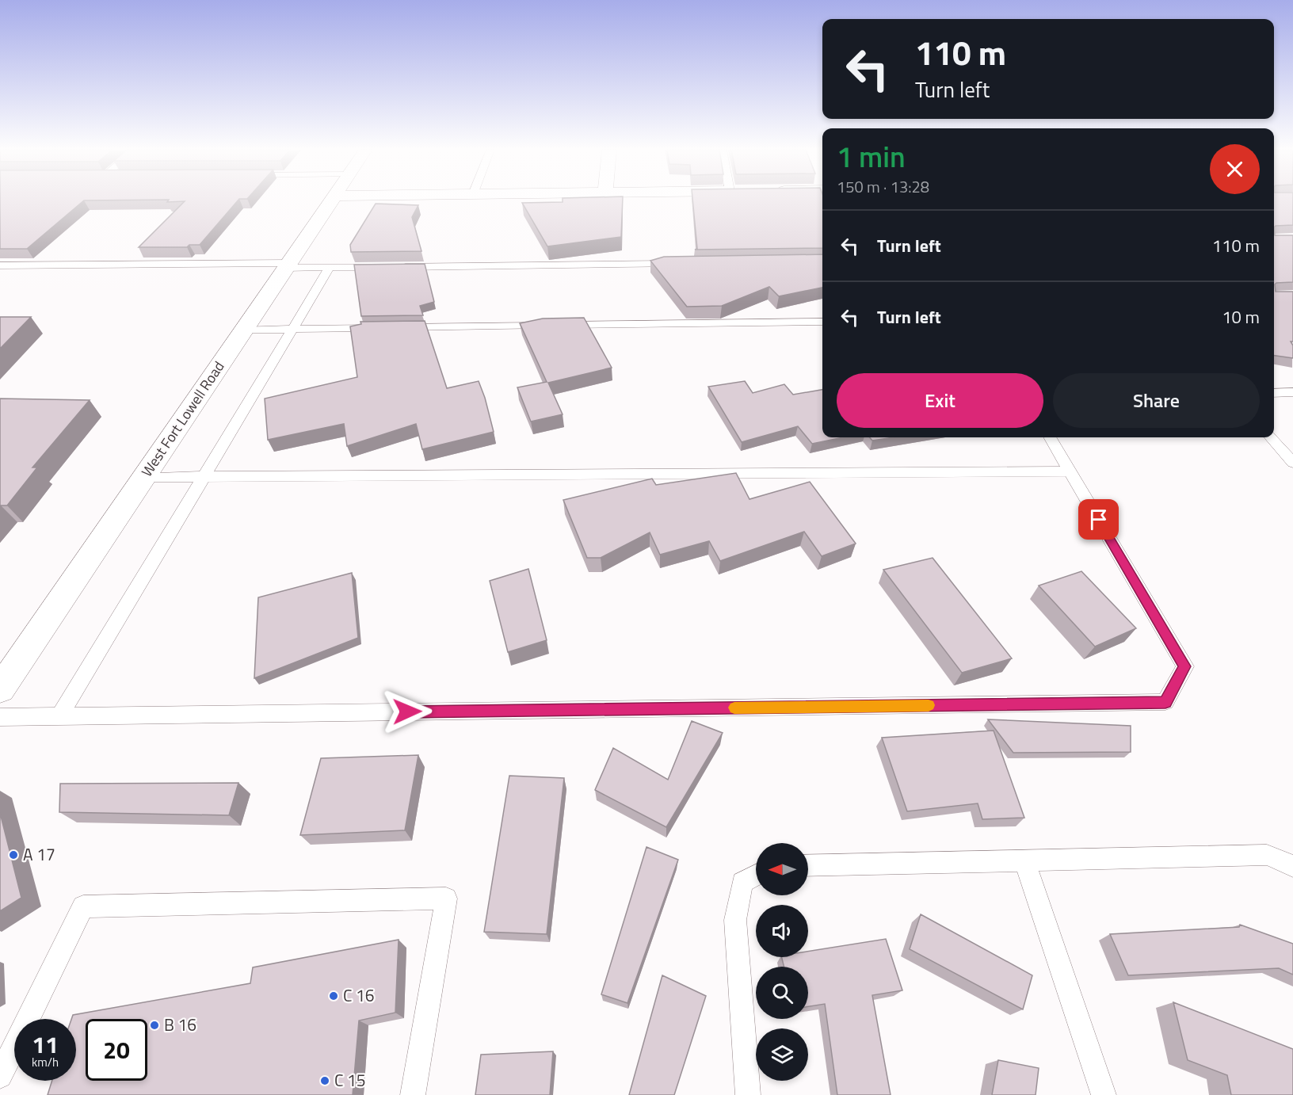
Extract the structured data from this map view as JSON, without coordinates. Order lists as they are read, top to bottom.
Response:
{
  "streets": {
    "street": ["West Fort Lowell Road"]
  },
  "places": [
    "A 17",
    "C 16",
    "B 16",
    "C 15"
  ],
  "north": "left",
  "page": {
    "turn": ["110 m", "Turn left"],
    "heading": ["1 min", "150 m · 13:28"],
    "list": [
      {
        "name": "Turn left",
        "value": "110 m"
      },
      {
        "name": "Turn left",
        "value": "10 m"
      }
    ],
    "buttons": ["Exit", "Share"],
    "speed": "11 km/h",
    "limit": "20"
  }
}
